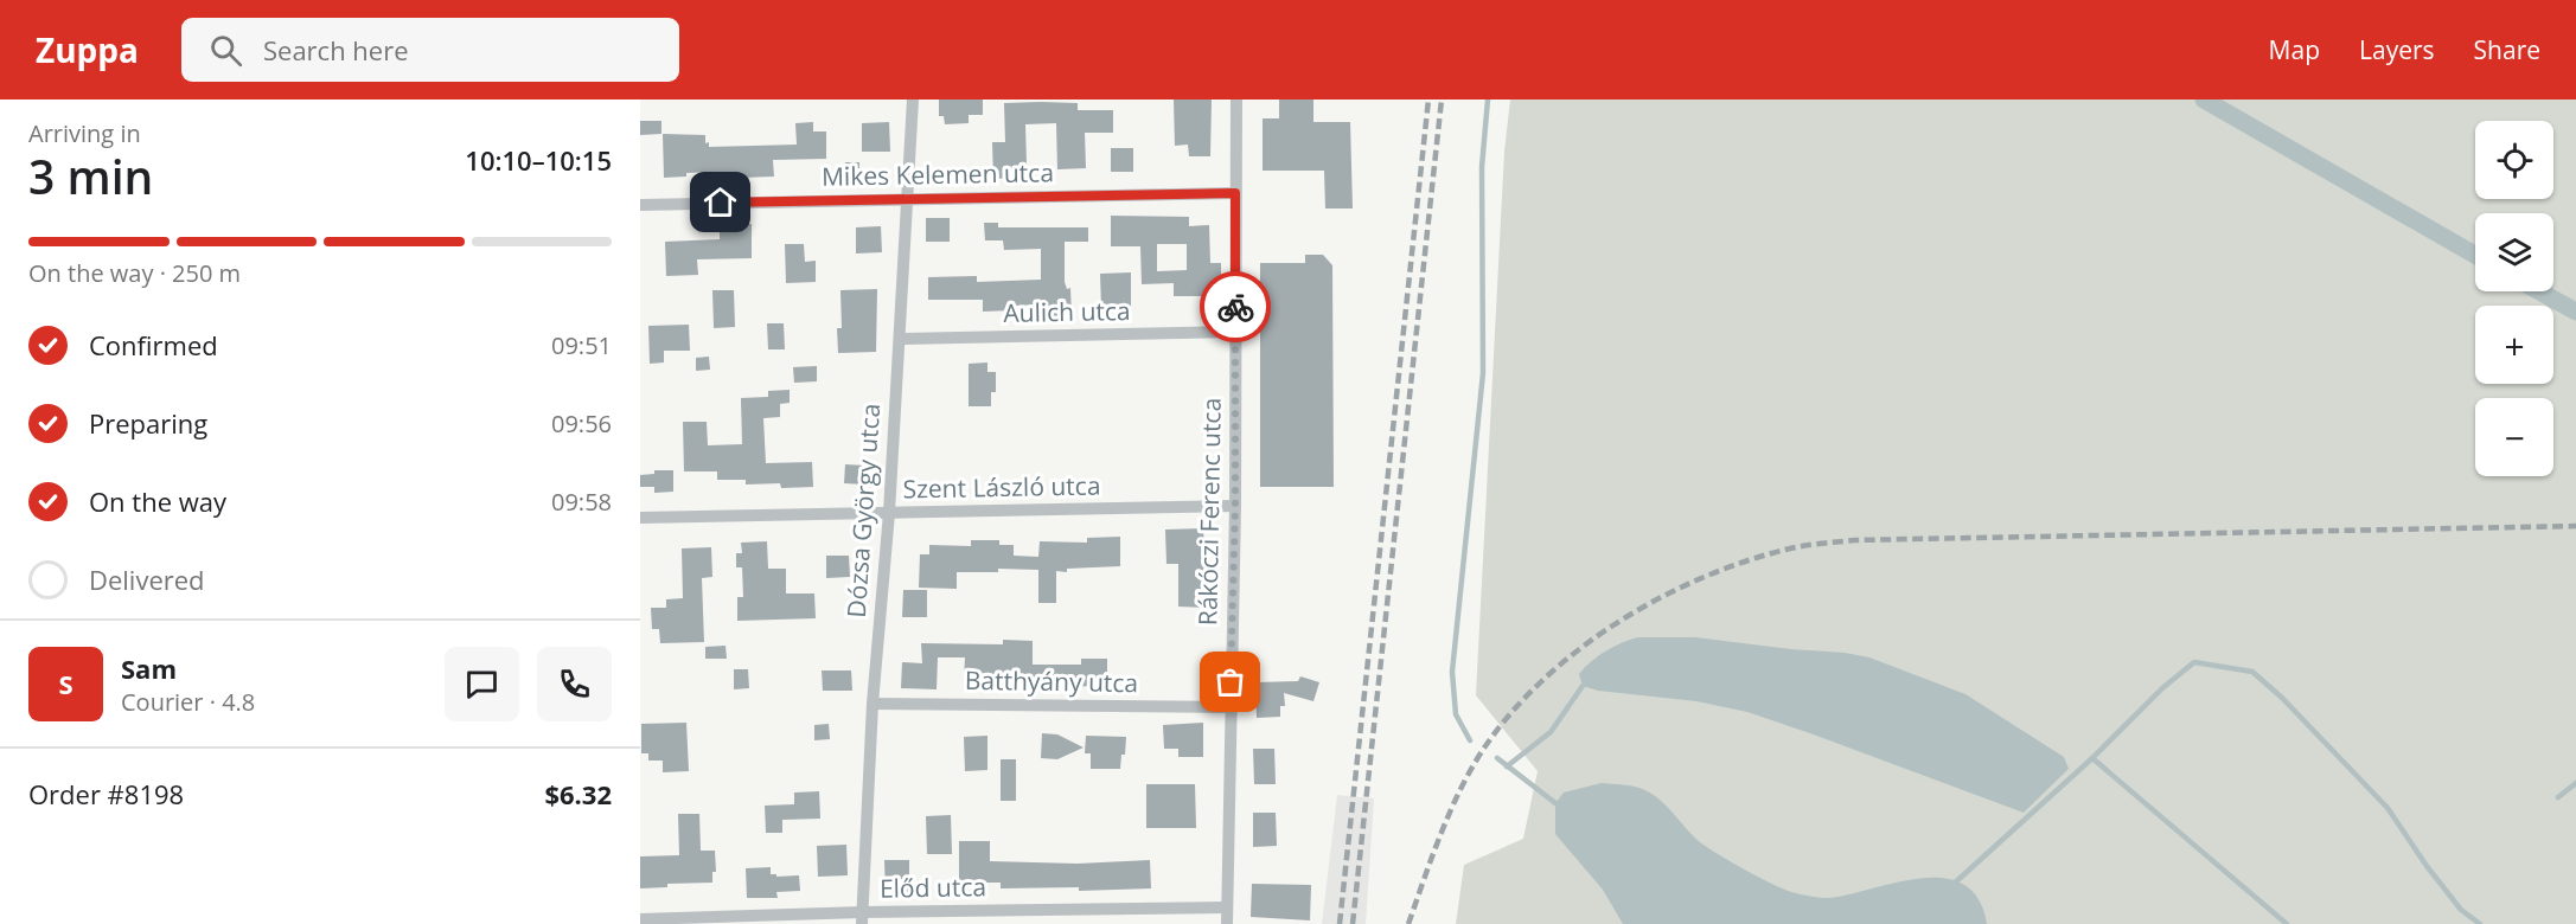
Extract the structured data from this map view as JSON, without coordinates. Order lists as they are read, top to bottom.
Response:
{
  "streets": {
    "street": [
      "Mikes Kelemen utca",
      "Aulich utca",
      "Szent László utca",
      "Dózsa György utca",
      "Rákóczi Ferenc utca",
      "Batthyány utca",
      "Előd utca"
    ]
  },
  "crossings": [
    ["Mikes Kelemen utca", "Dózsa György utca"],
    ["Mikes Kelemen utca", "Rákóczi Ferenc utca"],
    ["Aulich utca", "Dózsa György utca"],
    ["Aulich utca", "Rákóczi Ferenc utca"],
    ["Szent László utca", "Dózsa György utca"],
    ["Szent László utca", "Rákóczi Ferenc utca"],
    ["Dózsa György utca", "Batthyány utca"],
    ["Dózsa György utca", "Előd utca"],
    ["Rákóczi Ferenc utca", "Batthyány utca"],
    ["Rákóczi Ferenc utca", "Előd utca"]
  ],
  "page": {
    "header": "Zuppa",
    "search": "Search here",
    "nav": ["Map", "Layers", "Share"],
    "heading": ["3 min", "Arriving in", "10:10–10:15"],
    "panel": [
      "Sam",
      "Courier · 4.8",
      "Order #8198",
      "$6.32"
    ],
    "map_buttons": ["+", "−"],
    "bar": "On the way · 250 m",
    "list": [
      ["Confirmed", "09:51"],
      ["Preparing", "09:56"],
      ["On the way", "09:58"],
      "Delivered"
    ],
    "round": "S"
  }
}
